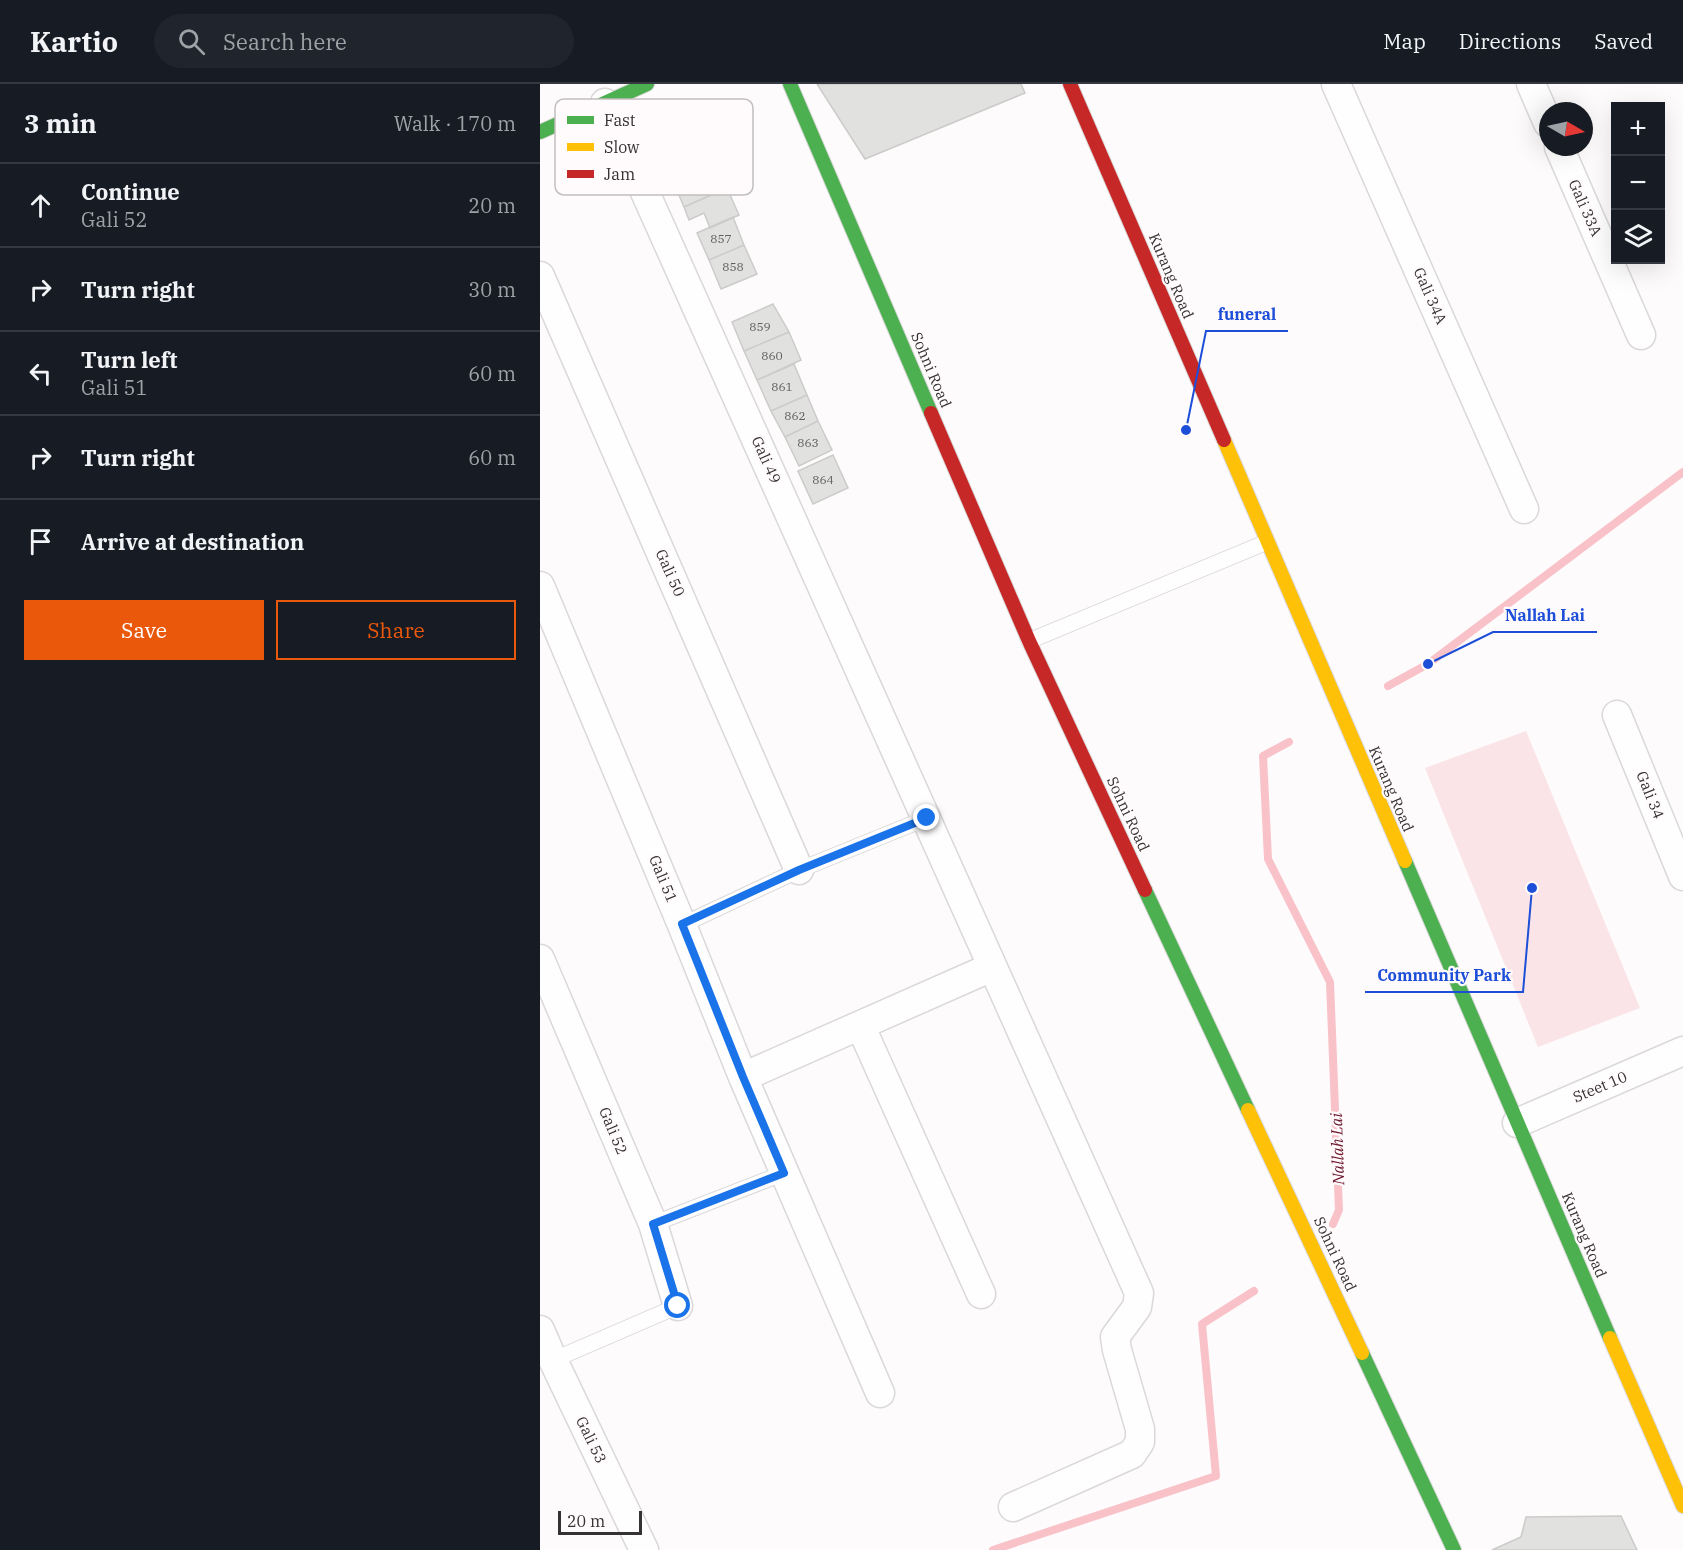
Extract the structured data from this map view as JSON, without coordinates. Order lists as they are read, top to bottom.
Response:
{
  "streets": {
    "street": [
      "Gali 33A",
      "Kurang Road",
      "Gali 34A",
      "Sohni Road",
      "Gali 49",
      "Gali 50",
      "Gali 34",
      "Gali 51",
      "Steet 10",
      "Gali 52",
      "Gali 53"
    ]
  },
  "crossings": [
    ["Kurang Road", "Steet 10"]
  ],
  "water": ["Nallah Lai"],
  "places": ["funeral", "Nallah Lai", "Community Park"],
  "house_numbers": [
    "857",
    "858",
    "859",
    "860",
    "861",
    "862",
    "863",
    "864"
  ],
  "legend": ["Fast", "Slow", "Jam"],
  "scale_bar": "20 m",
  "north": "right",
  "page": {
    "header": "Kartio",
    "search": "Search here",
    "nav": ["Map", "Directions", "Saved"],
    "heading": ["3 min", "Walk · 170 m"],
    "map_buttons": ["+", "−"],
    "list": [
      ["Continue", "Gali 52", "20 m"],
      ["Turn right", "30 m"],
      ["Turn left", "Gali 51", "60 m"],
      ["Turn right", "60 m"],
      "Arrive at destination"
    ],
    "buttons": ["Save", "Share"],
    "scale": "20 m"
  }
}
